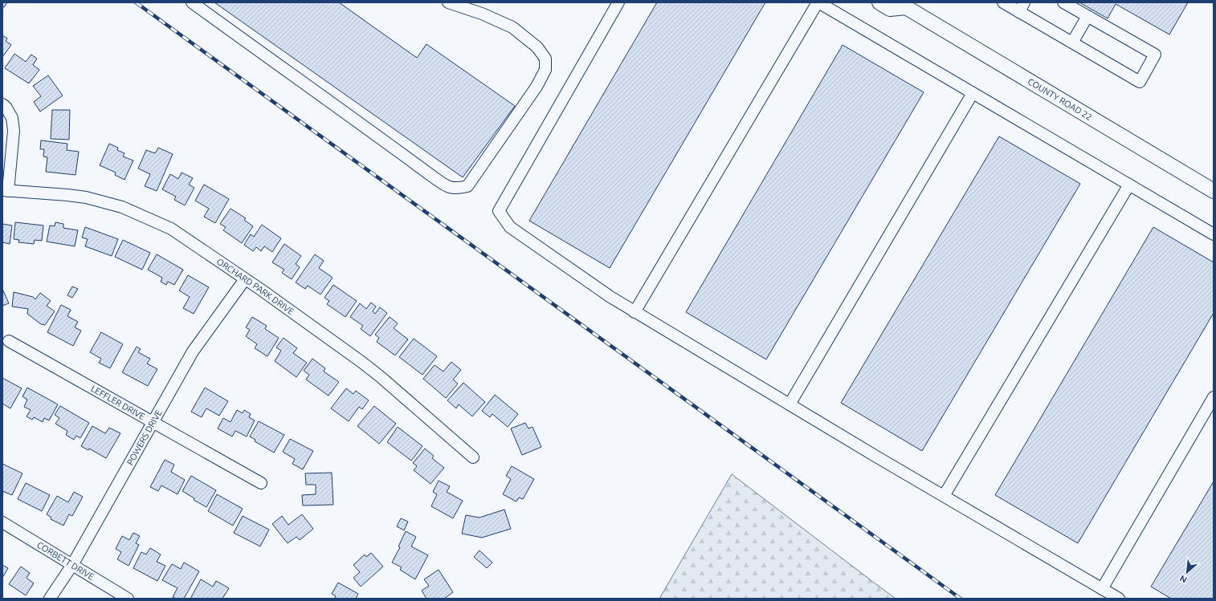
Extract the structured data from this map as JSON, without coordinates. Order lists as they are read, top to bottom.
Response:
{
  "streets": {
    "main road": ["COUNTY ROAD 22"],
    "street": [
      "ORCHARD PARK DRIVE",
      "LEFFLER DRIVE",
      "POWERS DRIVE",
      "CORBETT DRIVE"
    ]
  },
  "crossings": [
    ["ORCHARD PARK DRIVE", "POWERS DRIVE"],
    ["LEFFLER DRIVE", "POWERS DRIVE"],
    ["POWERS DRIVE", "CORBETT DRIVE"]
  ],
  "north": "bottom left"
}
